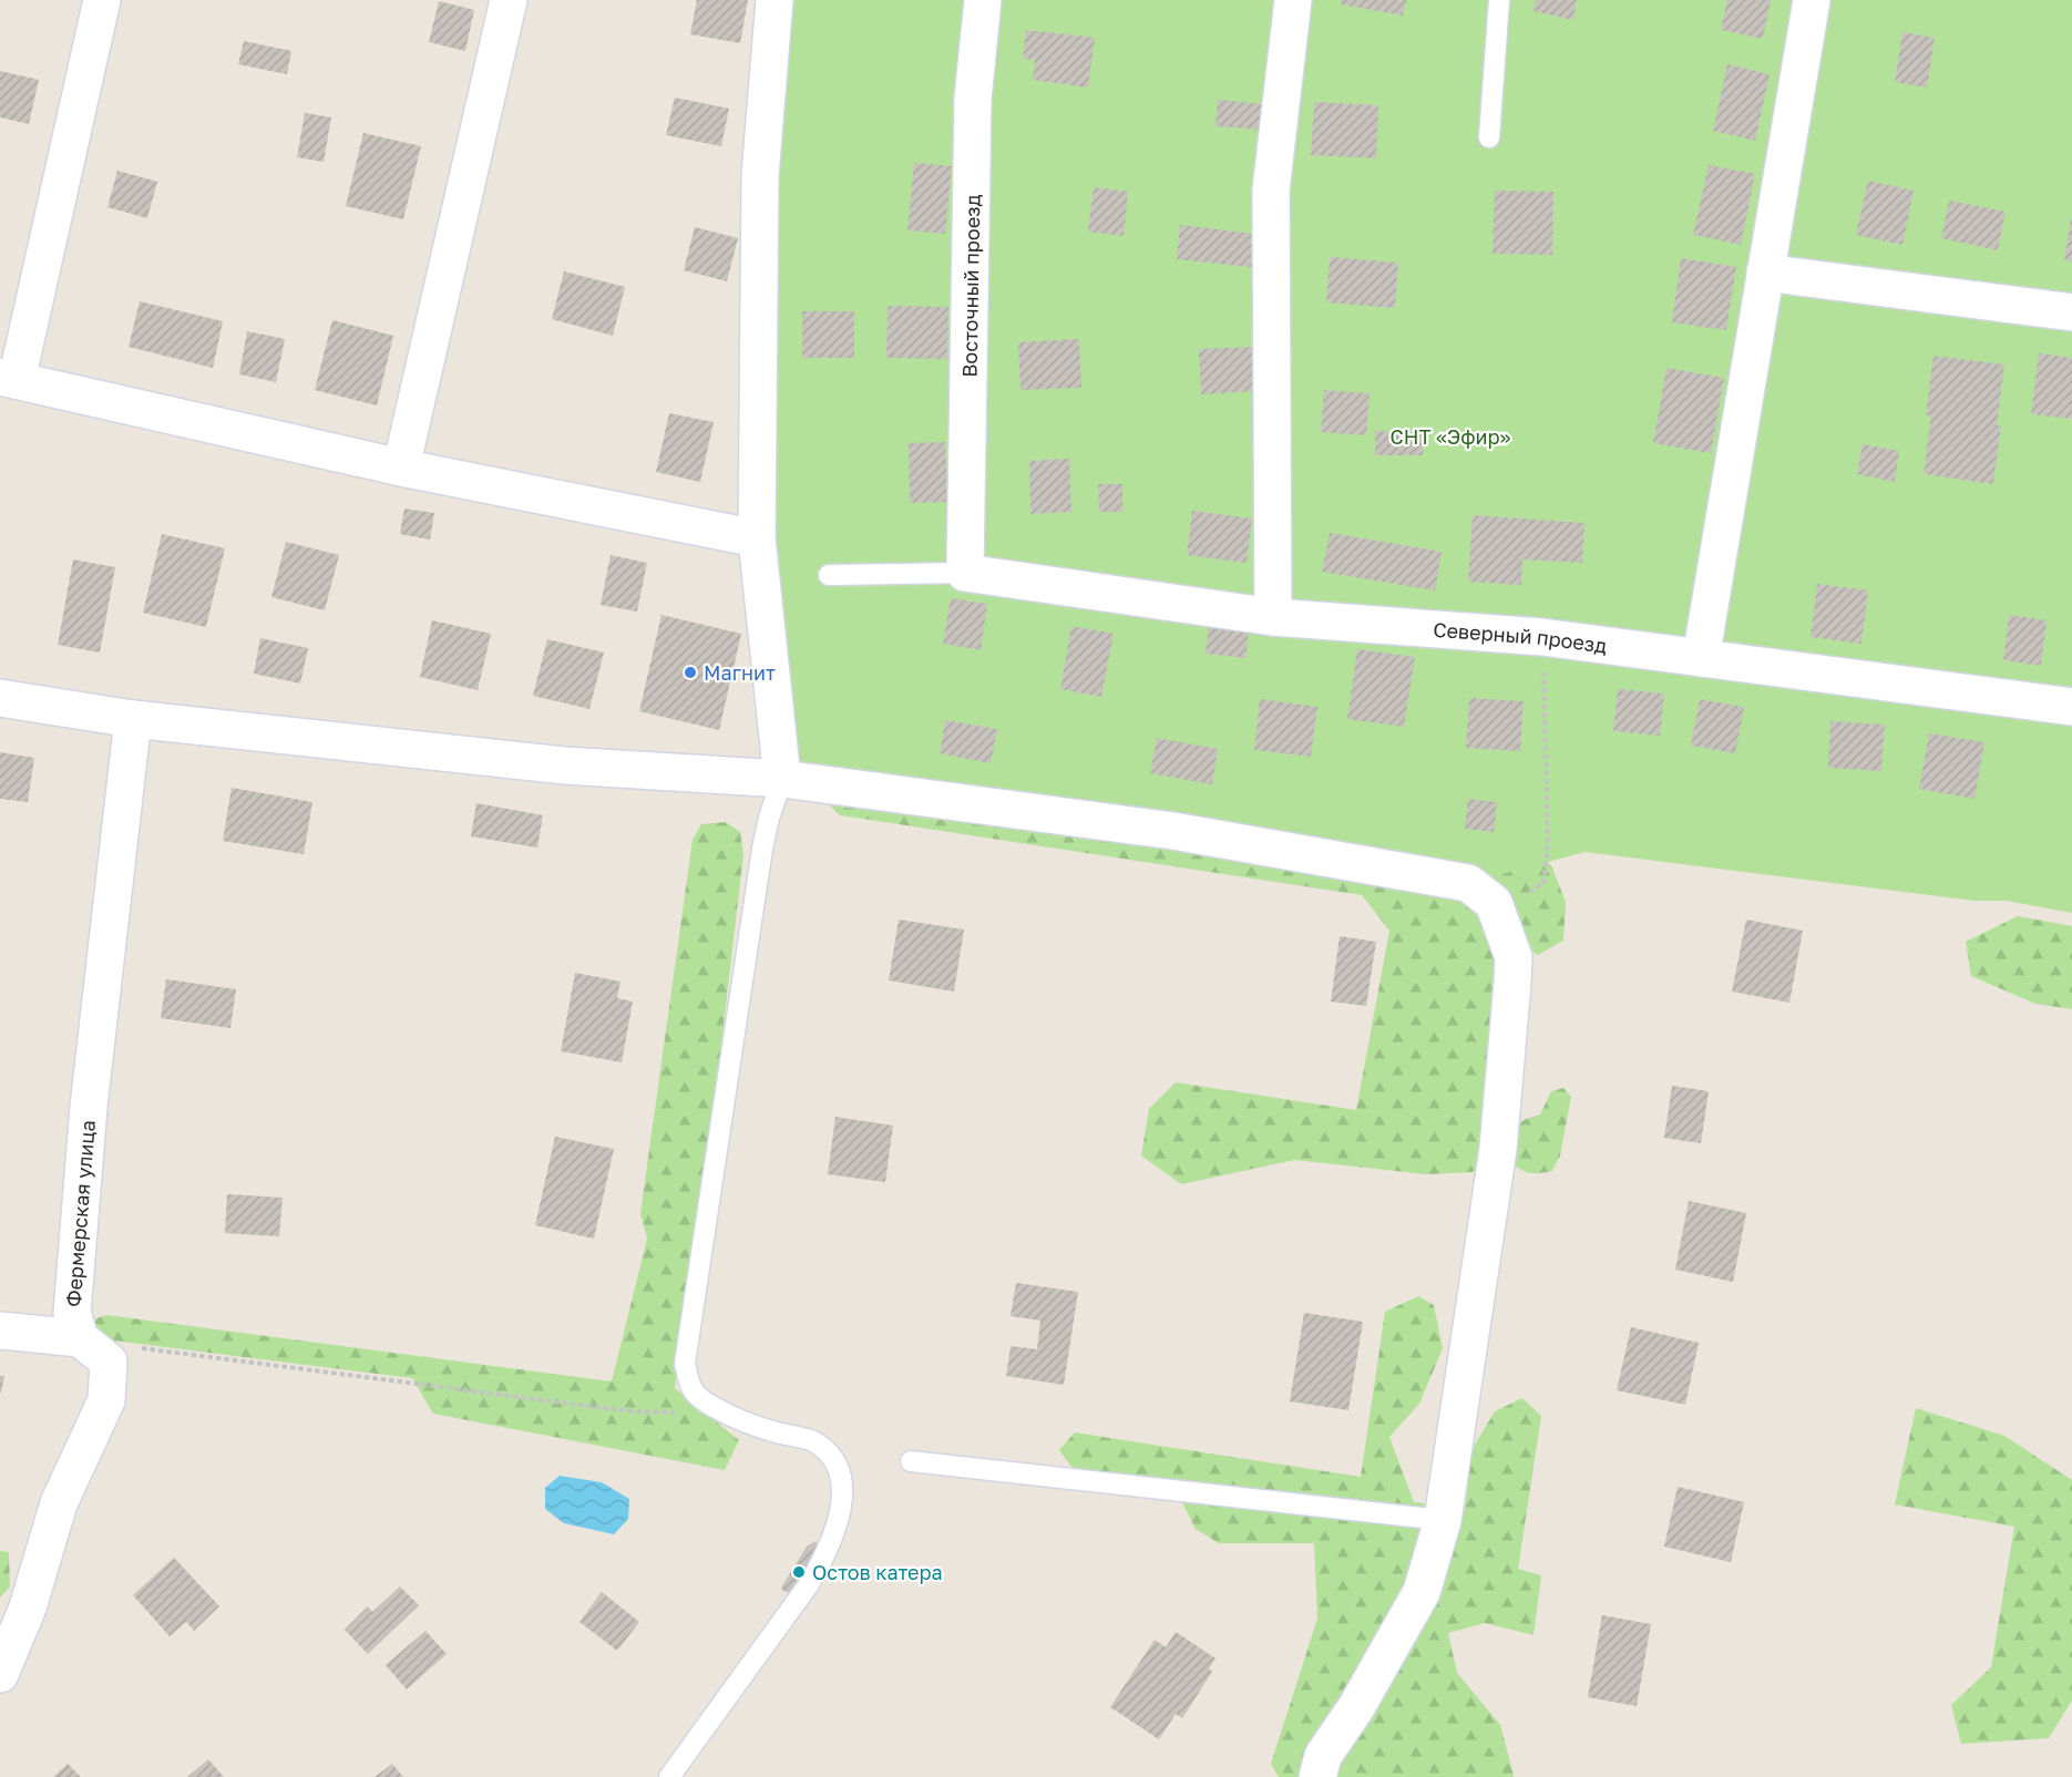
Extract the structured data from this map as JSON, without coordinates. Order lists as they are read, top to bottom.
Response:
{
  "streets": {
    "street": ["Восточный проезд", "Северный проезд", "Фермерская улица"]
  },
  "crossings": [
    ["Восточный проезд", "Северный проезд"]
  ],
  "parks": ["СНТ «Эфир»"],
  "places": ["Магнит", "Остов катера"]
}
